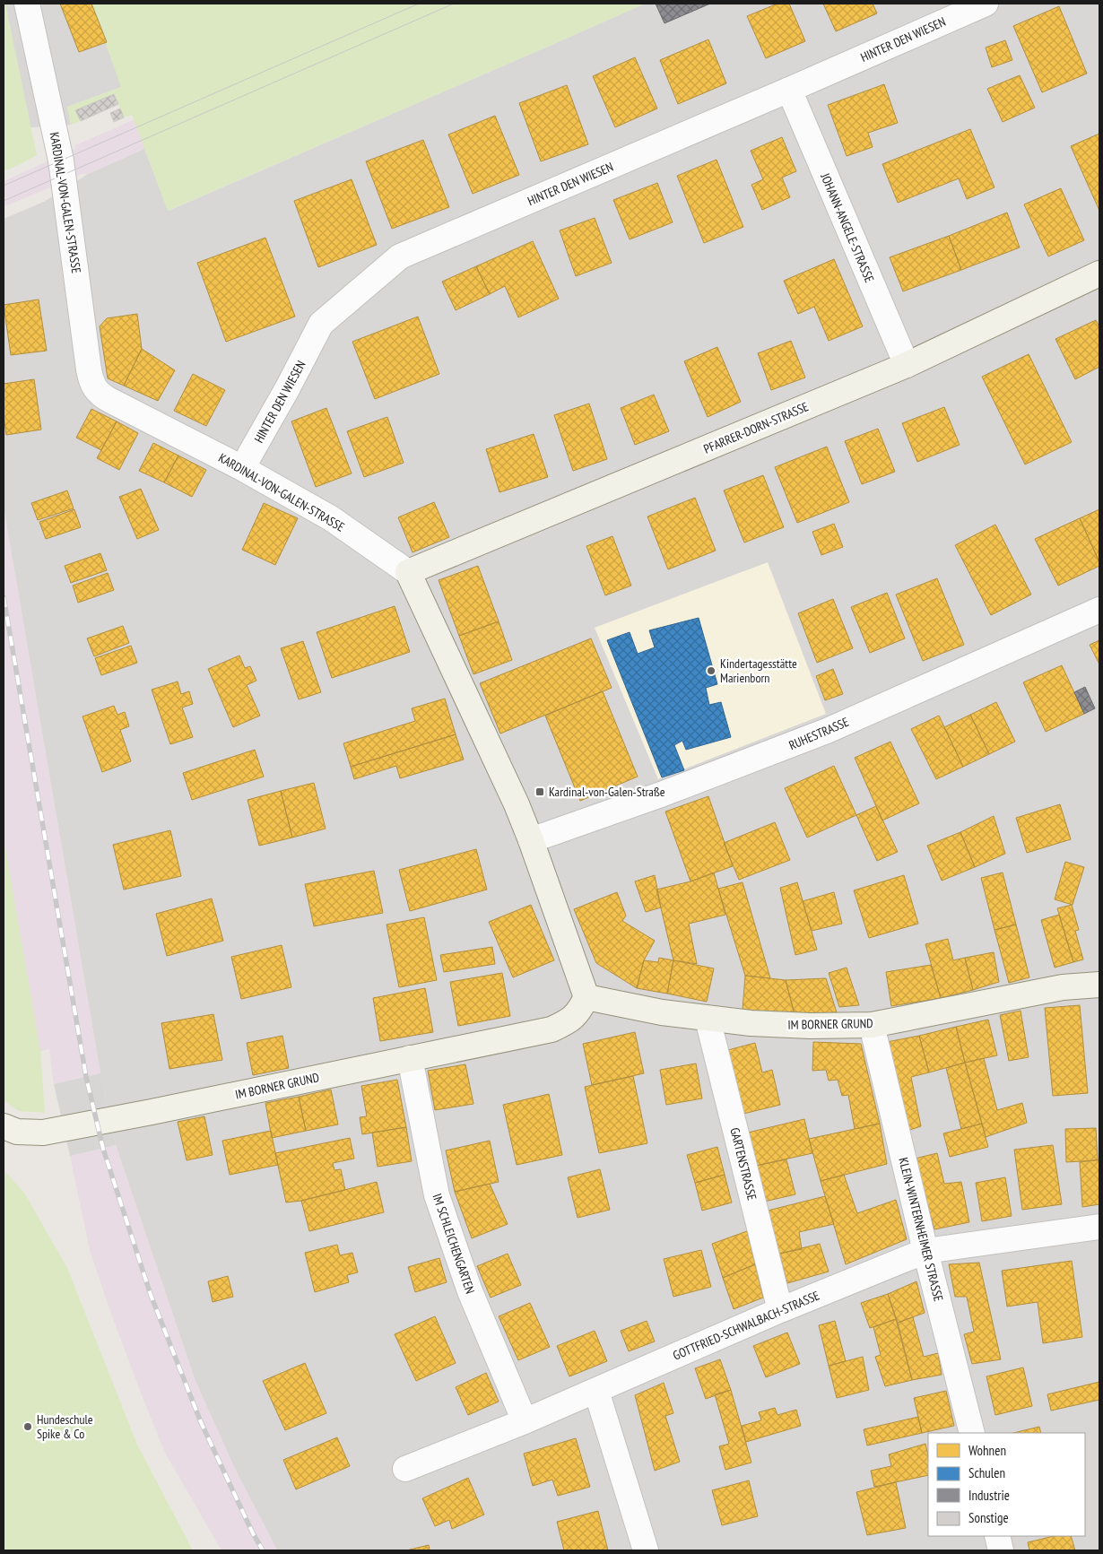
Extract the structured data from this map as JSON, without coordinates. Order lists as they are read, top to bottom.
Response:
{
  "streets": {
    "street": [
      "HINTER DEN WIESEN",
      "KARDINAL-VON-GALEN-STRASSE",
      "JOHANN-ANGELE-STRASSE",
      "PFARRER-DORN-STRASSE",
      "RUHESTRASSE",
      "IM BORNER GRUND",
      "GARTENSTRASSE",
      "KLEIN-WINTERNHEIMER STRASSE",
      "IM SCHLEICHENGARTEN",
      "GOTTFRIED-SCHWALBACH-STRASSE"
    ]
  },
  "crossings": [
    ["HINTER DEN WIESEN", "KARDINAL-VON-GALEN-STRASSE"],
    ["HINTER DEN WIESEN", "JOHANN-ANGELE-STRASSE"],
    ["KARDINAL-VON-GALEN-STRASSE", "PFARRER-DORN-STRASSE"],
    ["KARDINAL-VON-GALEN-STRASSE", "RUHESTRASSE"],
    ["KARDINAL-VON-GALEN-STRASSE", "IM BORNER GRUND"],
    ["JOHANN-ANGELE-STRASSE", "PFARRER-DORN-STRASSE"],
    ["IM BORNER GRUND", "GARTENSTRASSE"],
    ["IM BORNER GRUND", "KLEIN-WINTERNHEIMER STRASSE"],
    ["IM BORNER GRUND", "IM SCHLEICHENGARTEN"],
    ["GARTENSTRASSE", "GOTTFRIED-SCHWALBACH-STRASSE"],
    ["KLEIN-WINTERNHEIMER STRASSE", "GOTTFRIED-SCHWALBACH-STRASSE"],
    ["IM SCHLEICHENGARTEN", "GOTTFRIED-SCHWALBACH-STRASSE"]
  ],
  "places": {
    "other": ["Kindertagesstätte Marienborn", "Hundeschule Spike & Co"],
    "transit": ["Kardinal-von-Galen-Straße"]
  },
  "legend": [
    "Wohnen",
    "Schulen",
    "Industrie",
    "Sonstige"
  ]
}
